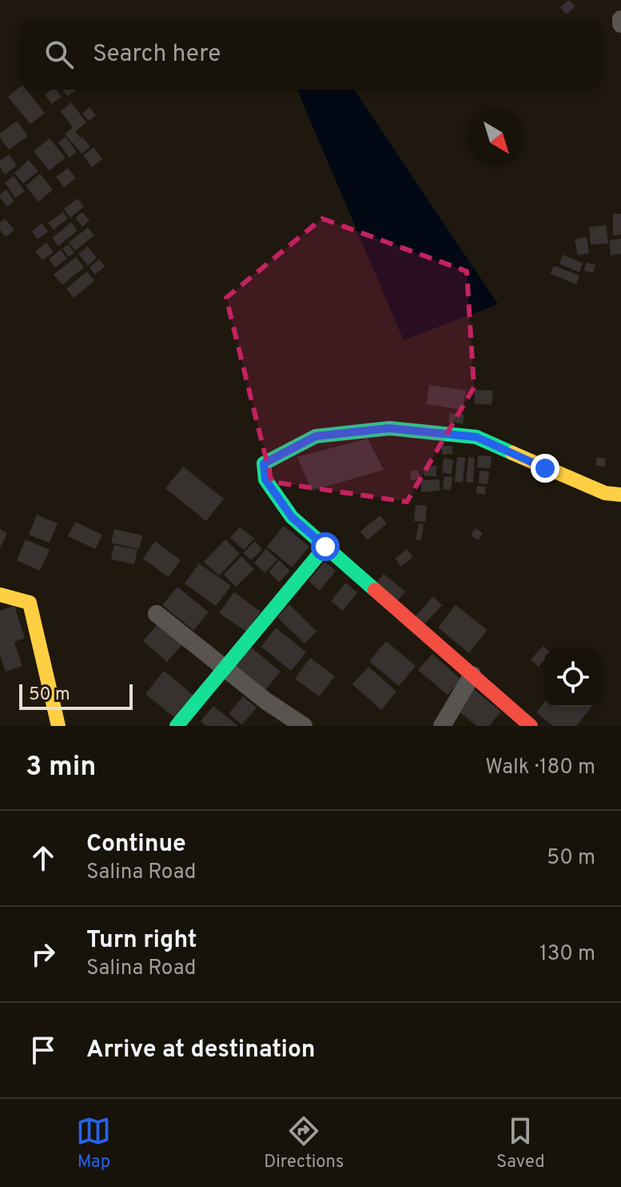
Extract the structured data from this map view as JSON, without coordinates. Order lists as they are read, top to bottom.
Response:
{
  "scale_bar": "50 m",
  "north": "bottom right",
  "page": {
    "search": "Search here",
    "scale": "50 m",
    "heading": ["3 min", "Walk · 180 m"],
    "list": [
      ["Continue", "Salina Road", "50 m"],
      ["Turn right", "Salina Road", "130 m"],
      "Arrive at destination"
    ],
    "nav": ["Map", "Directions", "Saved"]
  }
}
